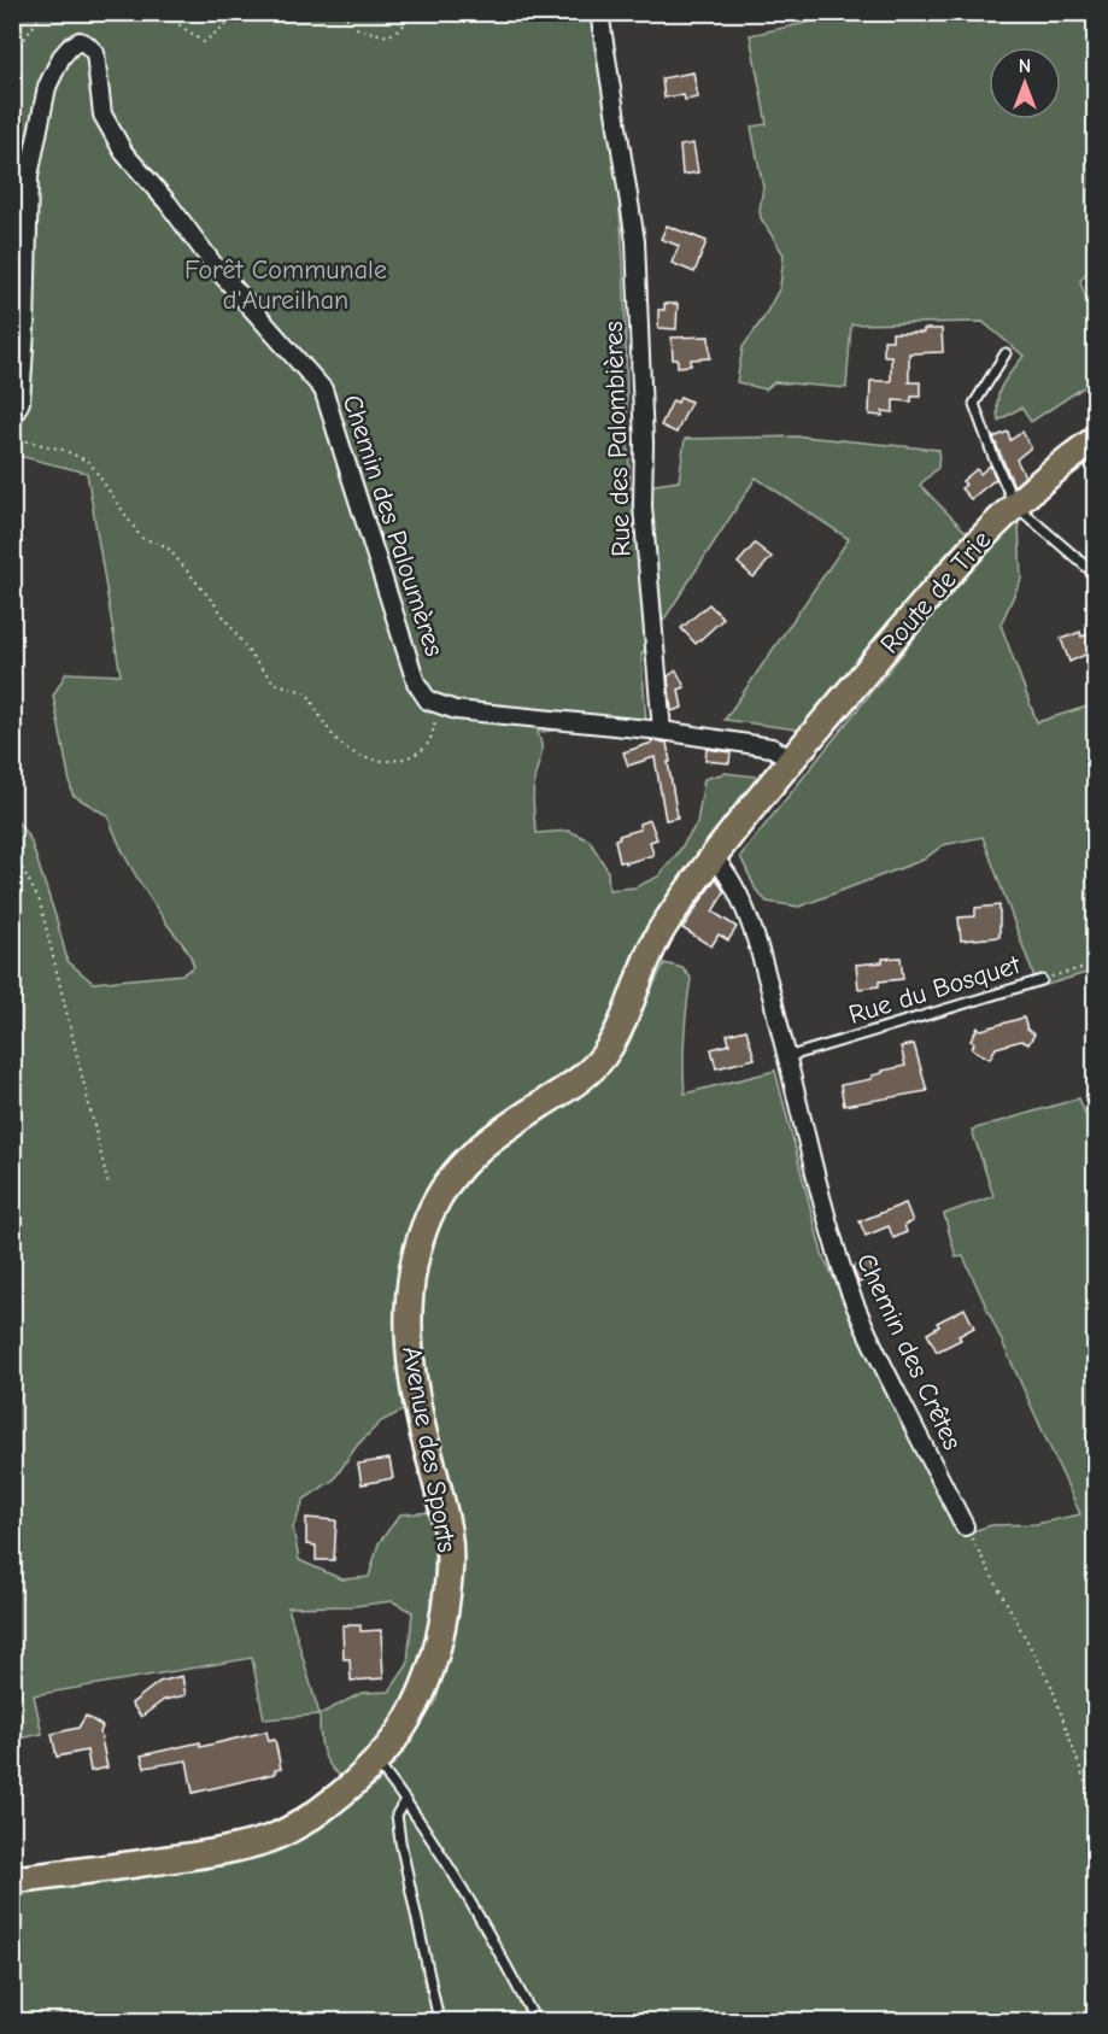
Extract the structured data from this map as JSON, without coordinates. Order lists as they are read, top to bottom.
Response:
{
  "streets": {
    "main road": ["Route de Trie", "Avenue des Sports"],
    "street": ["Rue des Palombières", "Chemin des Paloumères", "Chemin des Crêtes"],
    "lane": ["Rue du Bosquet"]
  },
  "crossings": [
    ["Route de Trie", "Chemin des Crêtes"],
    ["Route de Trie", "Avenue des Sports"],
    ["Rue du Bosquet", "Chemin des Crêtes"],
    ["Chemin des Crêtes", "Avenue des Sports"]
  ],
  "parks": ["Forêt Communale d'Aureilhan"],
  "north": "top"
}
